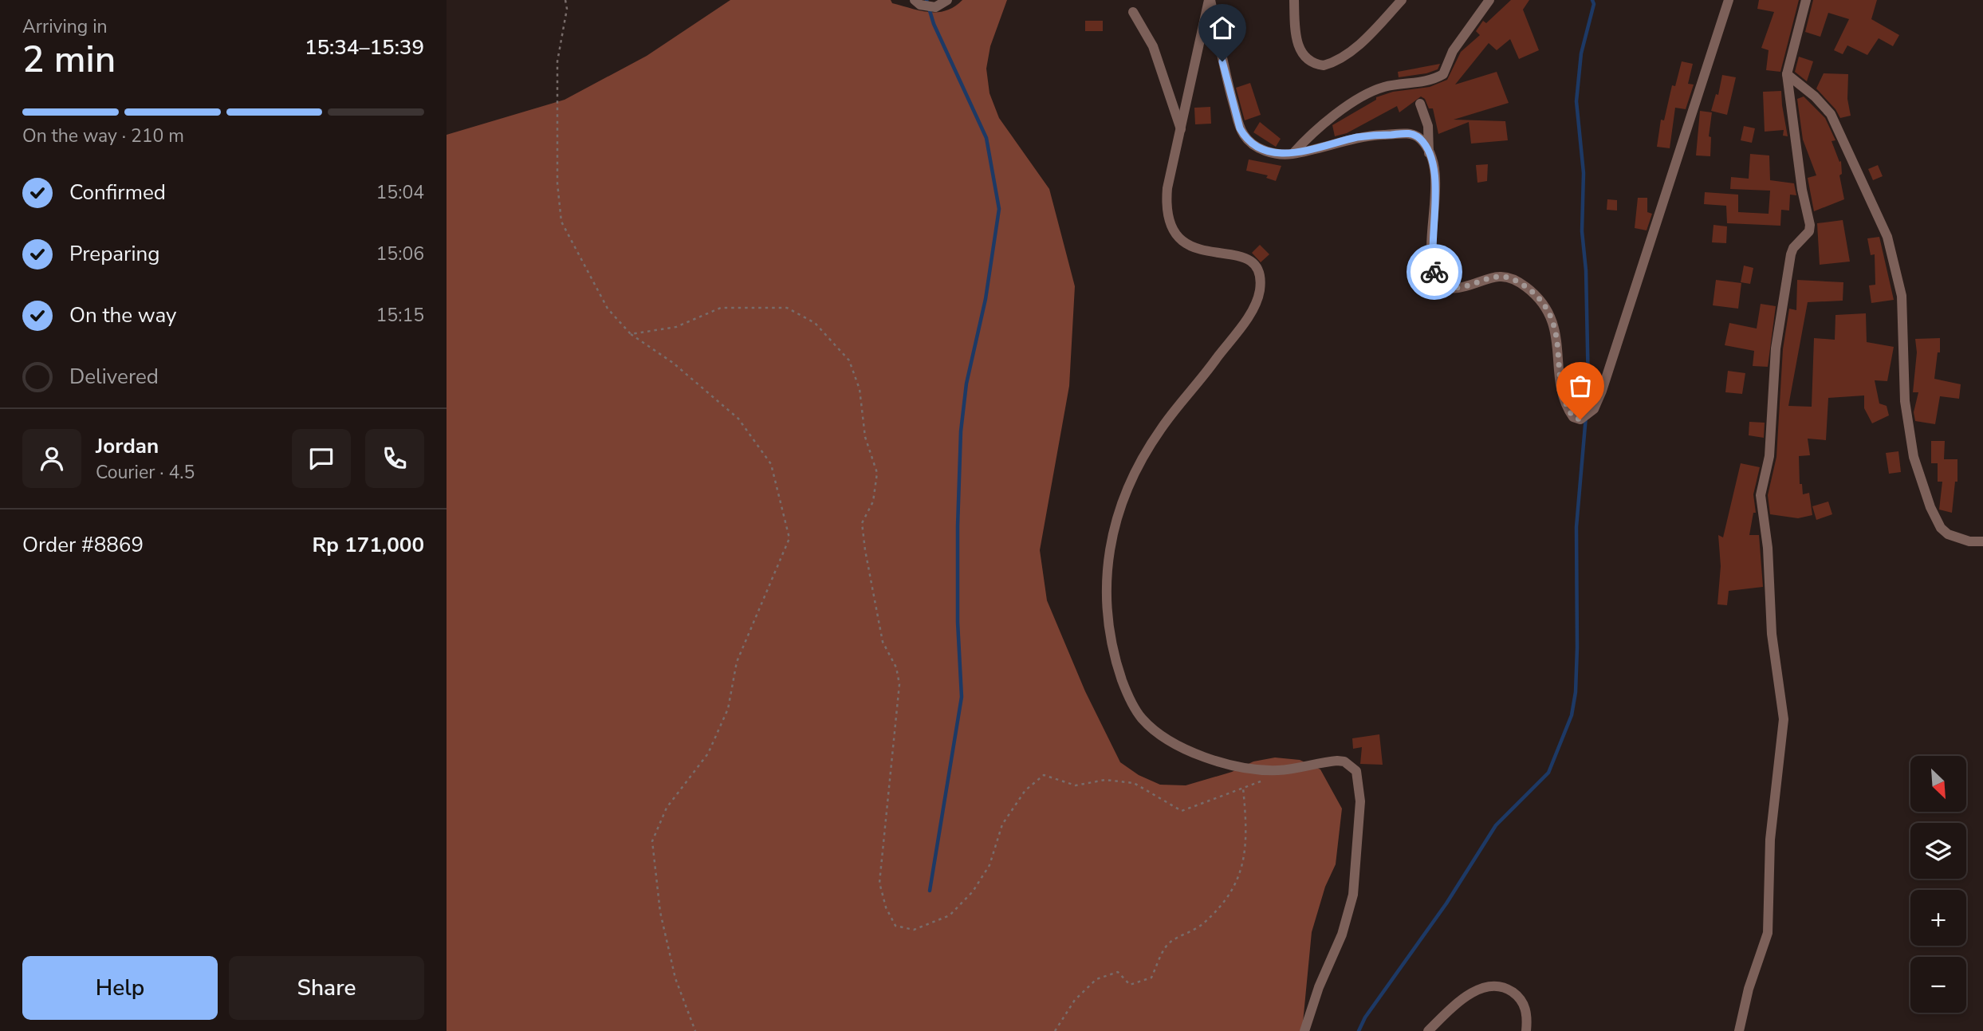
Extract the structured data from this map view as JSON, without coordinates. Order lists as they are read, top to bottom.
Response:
{
  "north": "bottom right",
  "page": {
    "heading": ["2 min", "Arriving in", "15:34–15:39"],
    "panel": [
      "Jordan",
      "Courier · 4.5",
      "Order #8869",
      "Rp 171,000"
    ],
    "bar": "On the way · 210 m",
    "list": [
      ["Confirmed", "15:04"],
      ["Preparing", "15:06"],
      ["On the way", "15:15"],
      "Delivered"
    ],
    "map_buttons": ["+", "−"],
    "buttons": ["Help", "Share"]
  }
}
